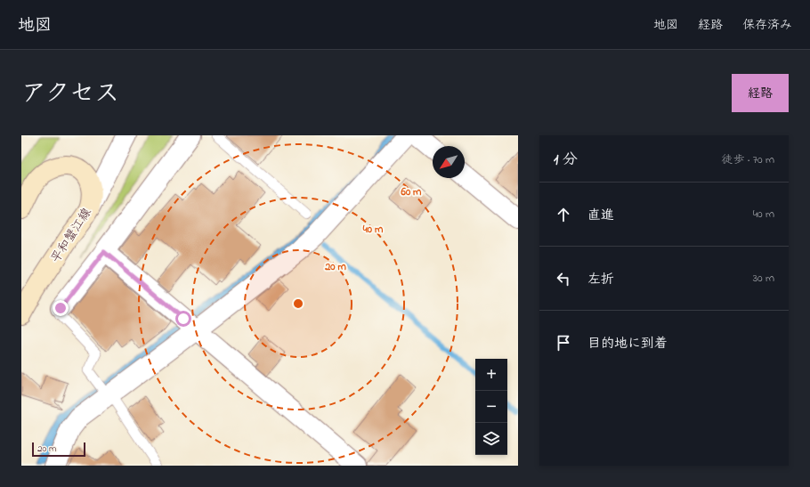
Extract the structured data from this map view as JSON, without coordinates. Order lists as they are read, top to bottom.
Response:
{
  "streets": {
    "main road": ["平和蟹江線"]
  },
  "scale_bar": "20 m",
  "north": "bottom left",
  "page": {
    "header": "地図",
    "nav": ["地図", "経路", "保存済み"],
    "title": "アクセス",
    "buttons": "経路",
    "heading": ["1 分", "徒歩 · 70 m"],
    "list": [
      ["直進", "40 m"],
      ["左折", "30 m"],
      "目的地に到着"
    ],
    "map_buttons": ["+", "−"],
    "scale": "20 m"
  },
  "rings": ["60 m", "40 m", "20 m"]
}
